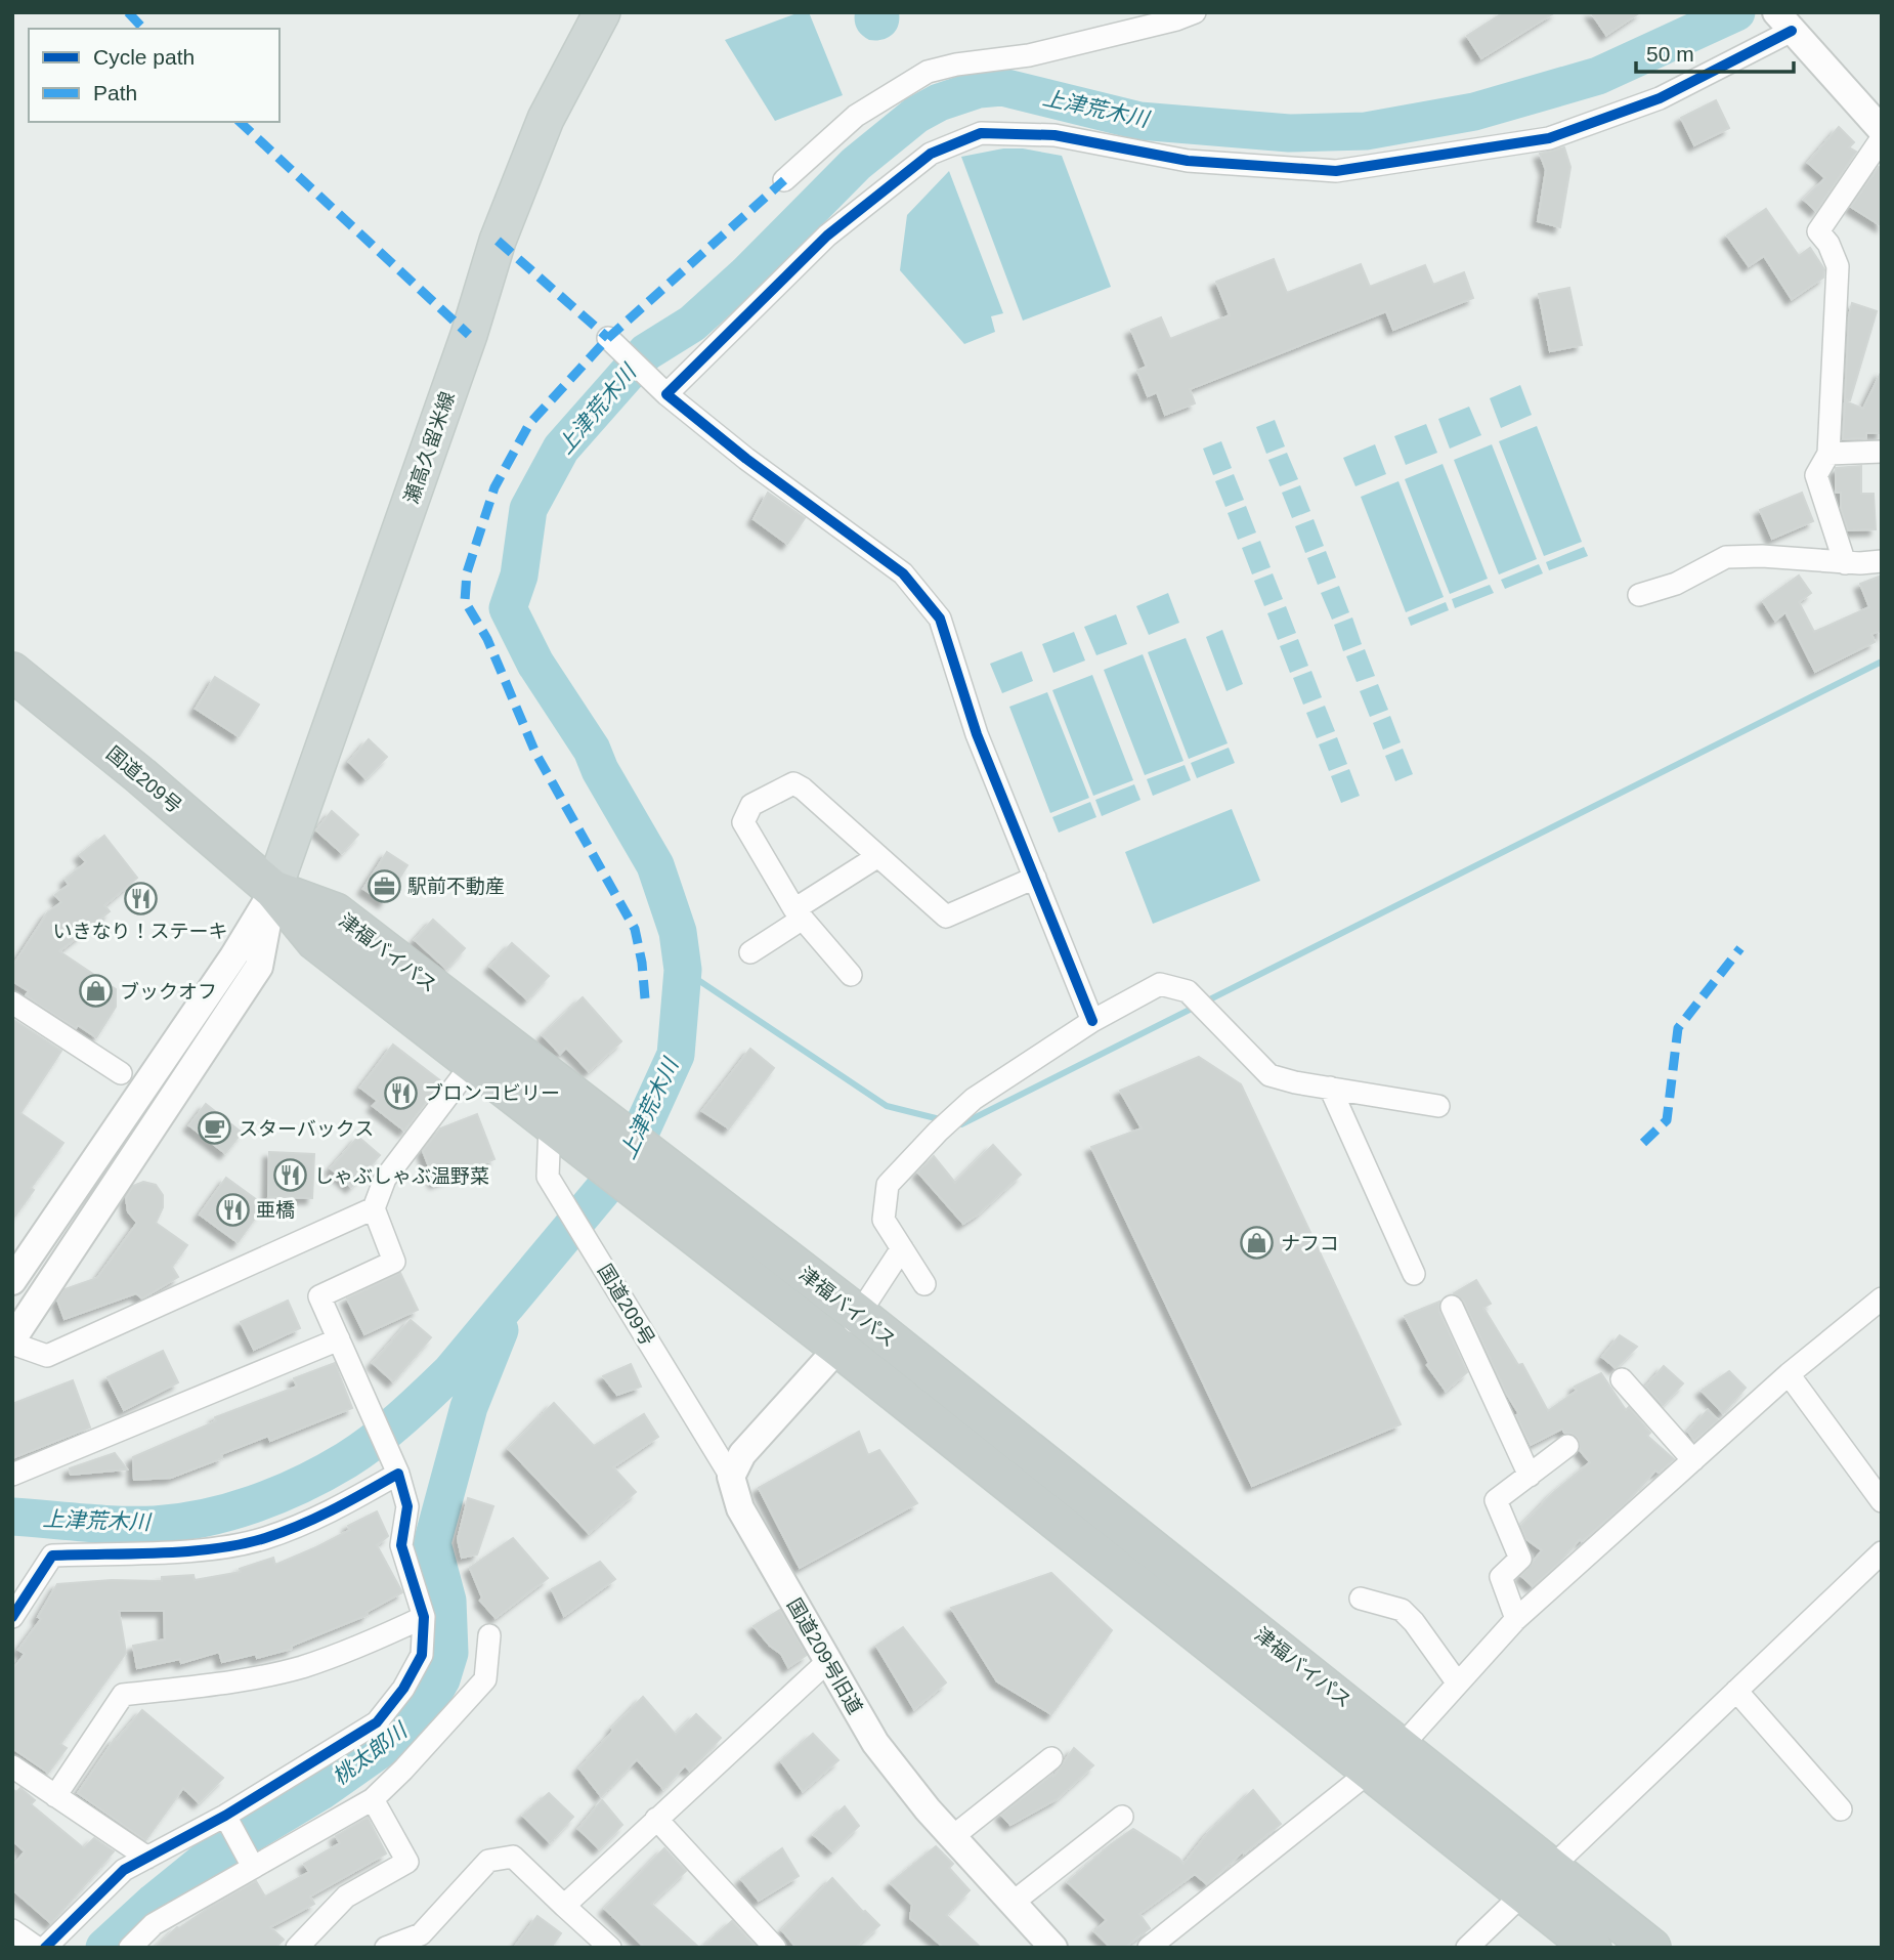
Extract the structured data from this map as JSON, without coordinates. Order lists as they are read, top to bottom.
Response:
{
  "streets": {
    "highway": ["国道209号", "津福バイパス"],
    "main road": ["瀬高久留米線"],
    "street": ["国道209号旧道"]
  },
  "crossings": [
    ["瀬高久留米線", "国道209号"],
    ["瀬高久留米線", "津福バイパス"],
    ["国道209号", "津福バイパス"],
    ["国道209号", "国道209号旧道"]
  ],
  "water": ["上津荒木川", "桃太郎川"],
  "places": {
    "office": ["駅前不動産"],
    "restaurant": [
      "いきなり！ステーキ",
      "ブロンコビリー",
      "しゃぶしゃぶ温野菜",
      "亜橋"
    ],
    "shop": ["ブックオフ", "ナフコ"],
    "cafe": ["スターバックス"]
  },
  "legend": ["Cycle path", "Path"],
  "scale_bar": "50 m"
}
